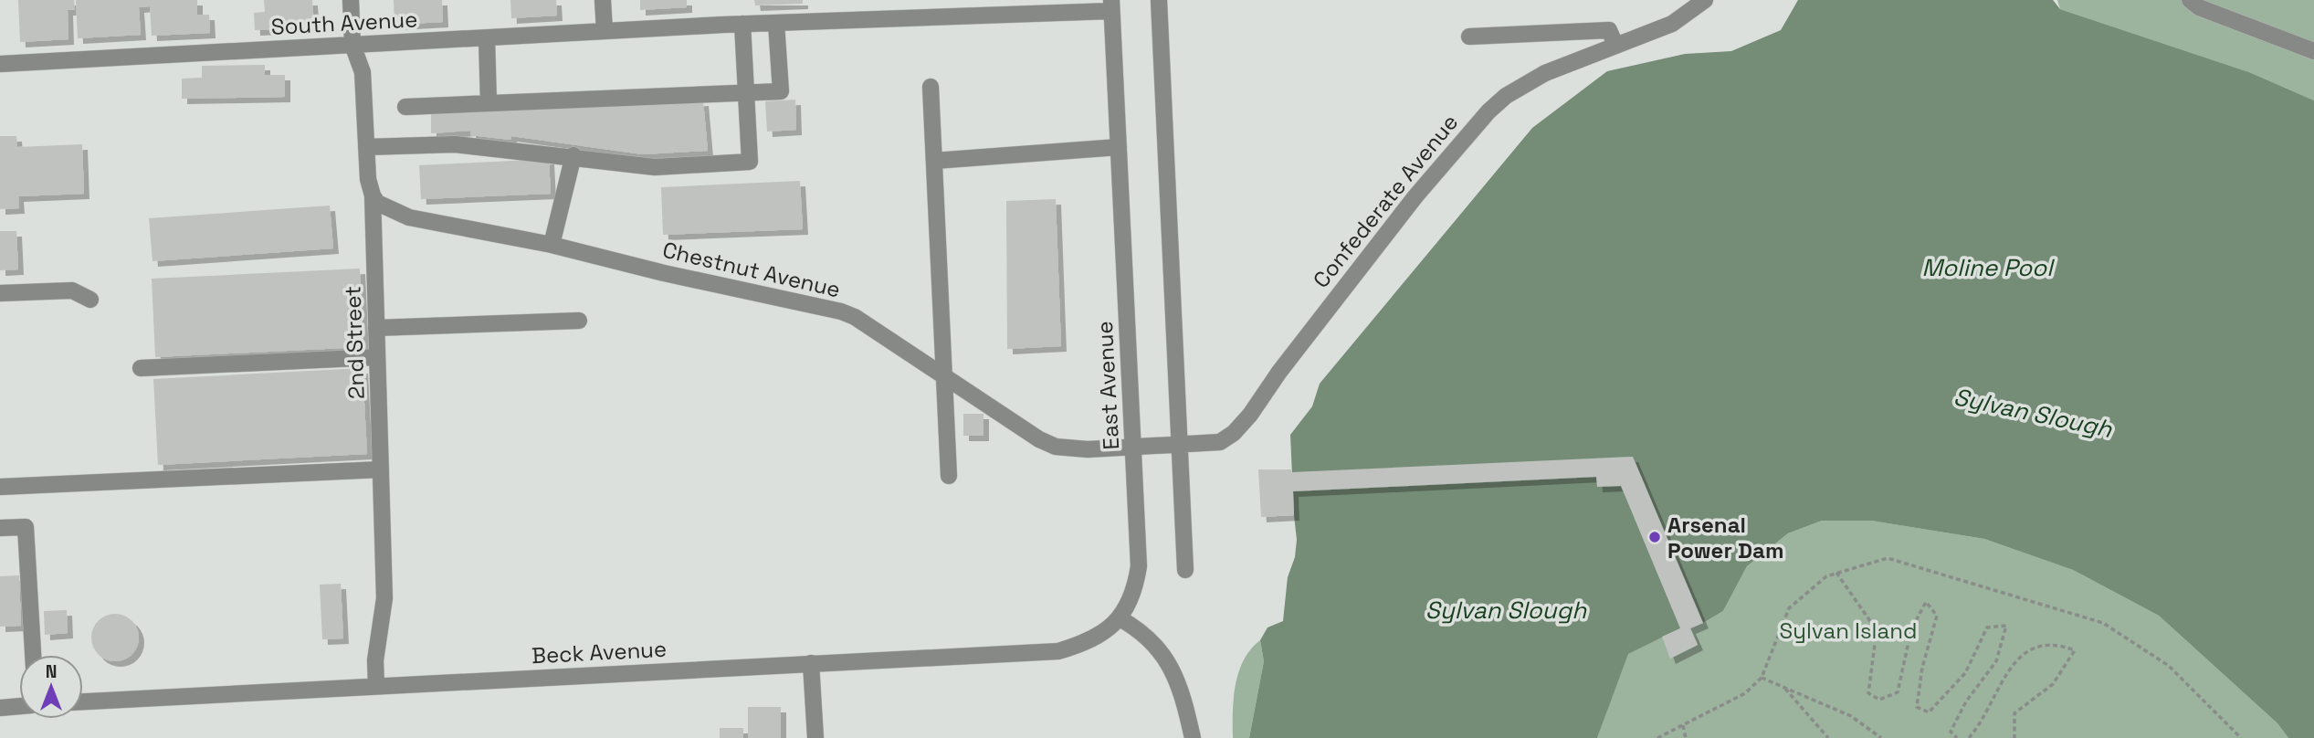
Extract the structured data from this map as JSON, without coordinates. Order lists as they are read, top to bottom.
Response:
{
  "streets": {
    "street": [
      "South Avenue",
      "Confederate Avenue",
      "Chestnut Avenue",
      "2nd Street",
      "East Avenue",
      "Beck Avenue"
    ]
  },
  "crossings": [
    ["South Avenue", "2nd Street"],
    ["South Avenue", "East Avenue"],
    ["Confederate Avenue", "Chestnut Avenue"],
    ["Confederate Avenue", "East Avenue"],
    ["Chestnut Avenue", "2nd Street"],
    ["Chestnut Avenue", "East Avenue"],
    ["2nd Street", "Beck Avenue"],
    ["East Avenue", "Beck Avenue"]
  ],
  "water": ["Moline Pool", "Sylvan Slough"],
  "parks": ["Sylvan Island"],
  "places": ["Arsenal Power Dam"],
  "north": "top"
}
